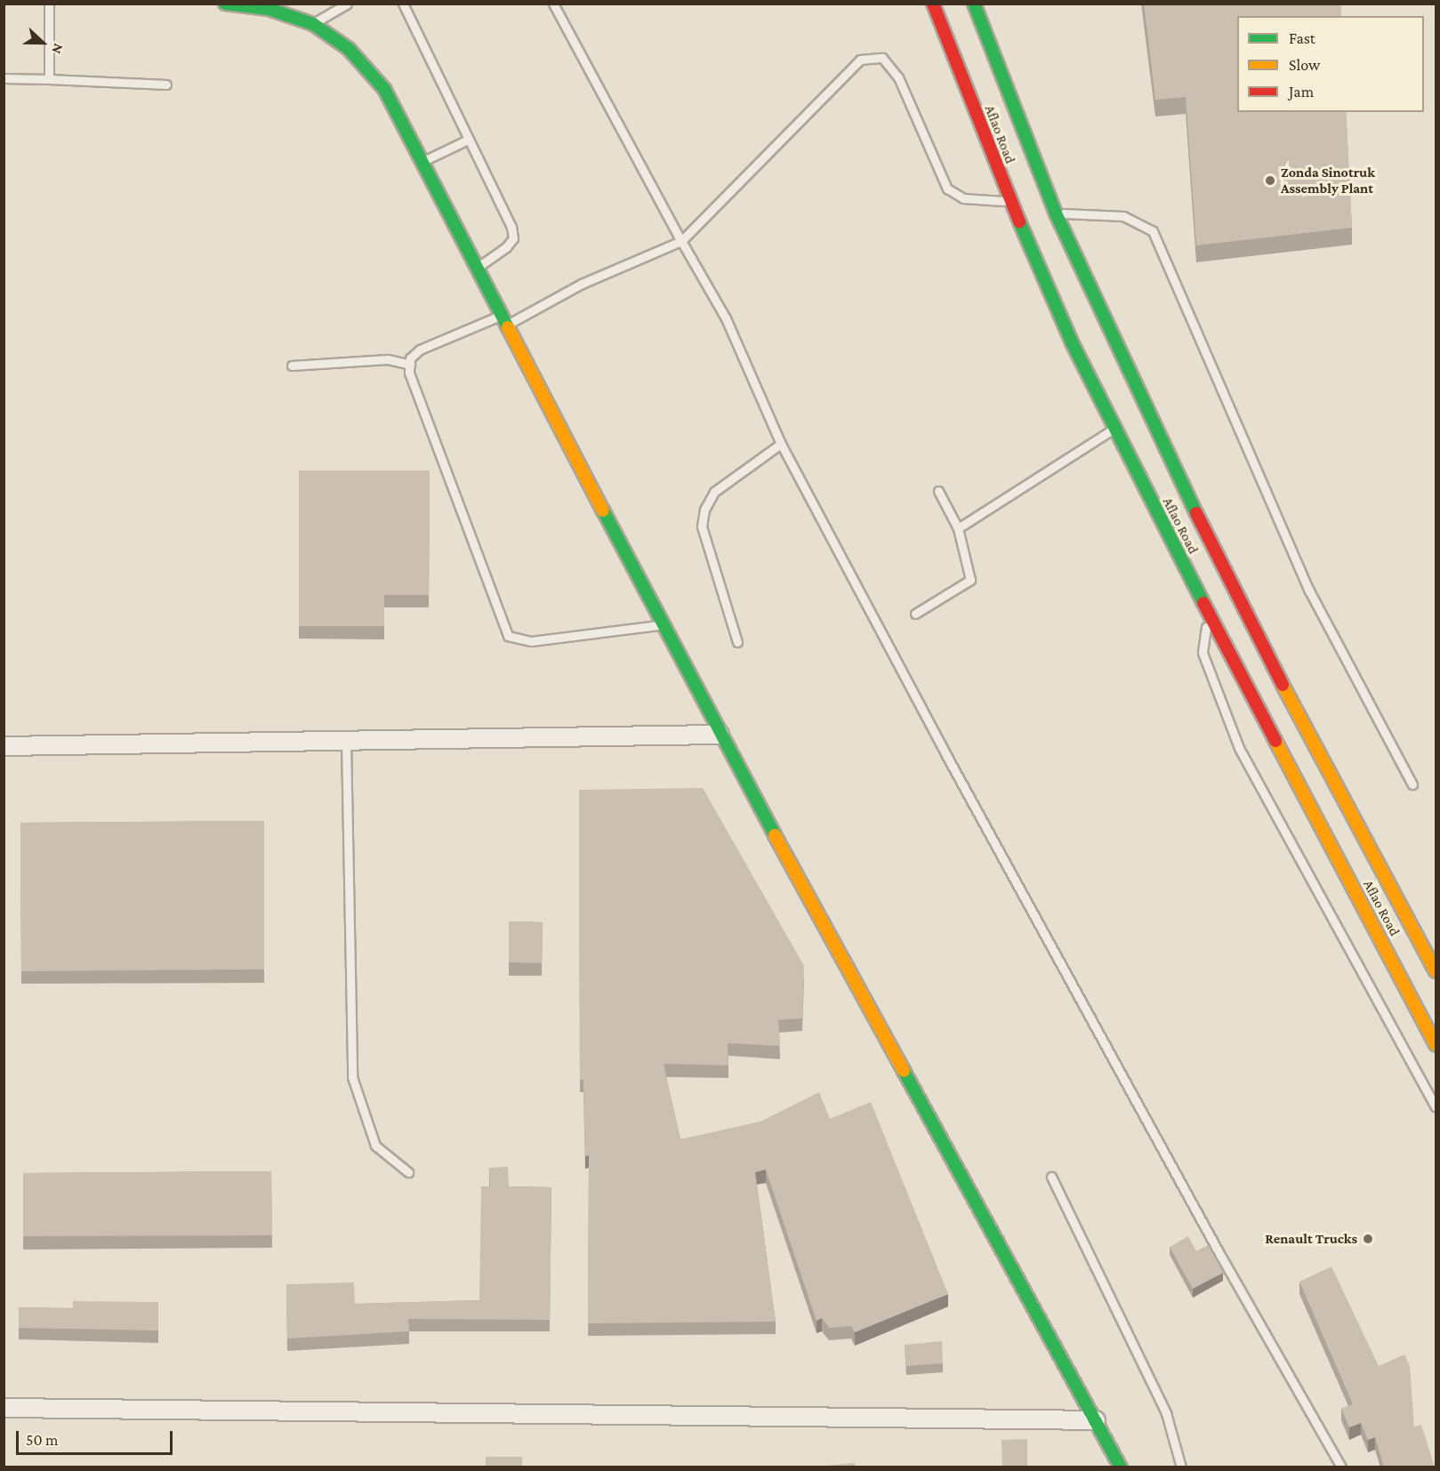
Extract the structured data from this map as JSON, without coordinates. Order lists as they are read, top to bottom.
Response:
{
  "streets": {
    "main road": ["Aflao Road"]
  },
  "places": ["Zonda Sinotruk Assembly Plant", "Renault Trucks"],
  "legend": ["Fast", "Slow", "Jam"],
  "scale_bar": "50 m",
  "north": "right"
}
